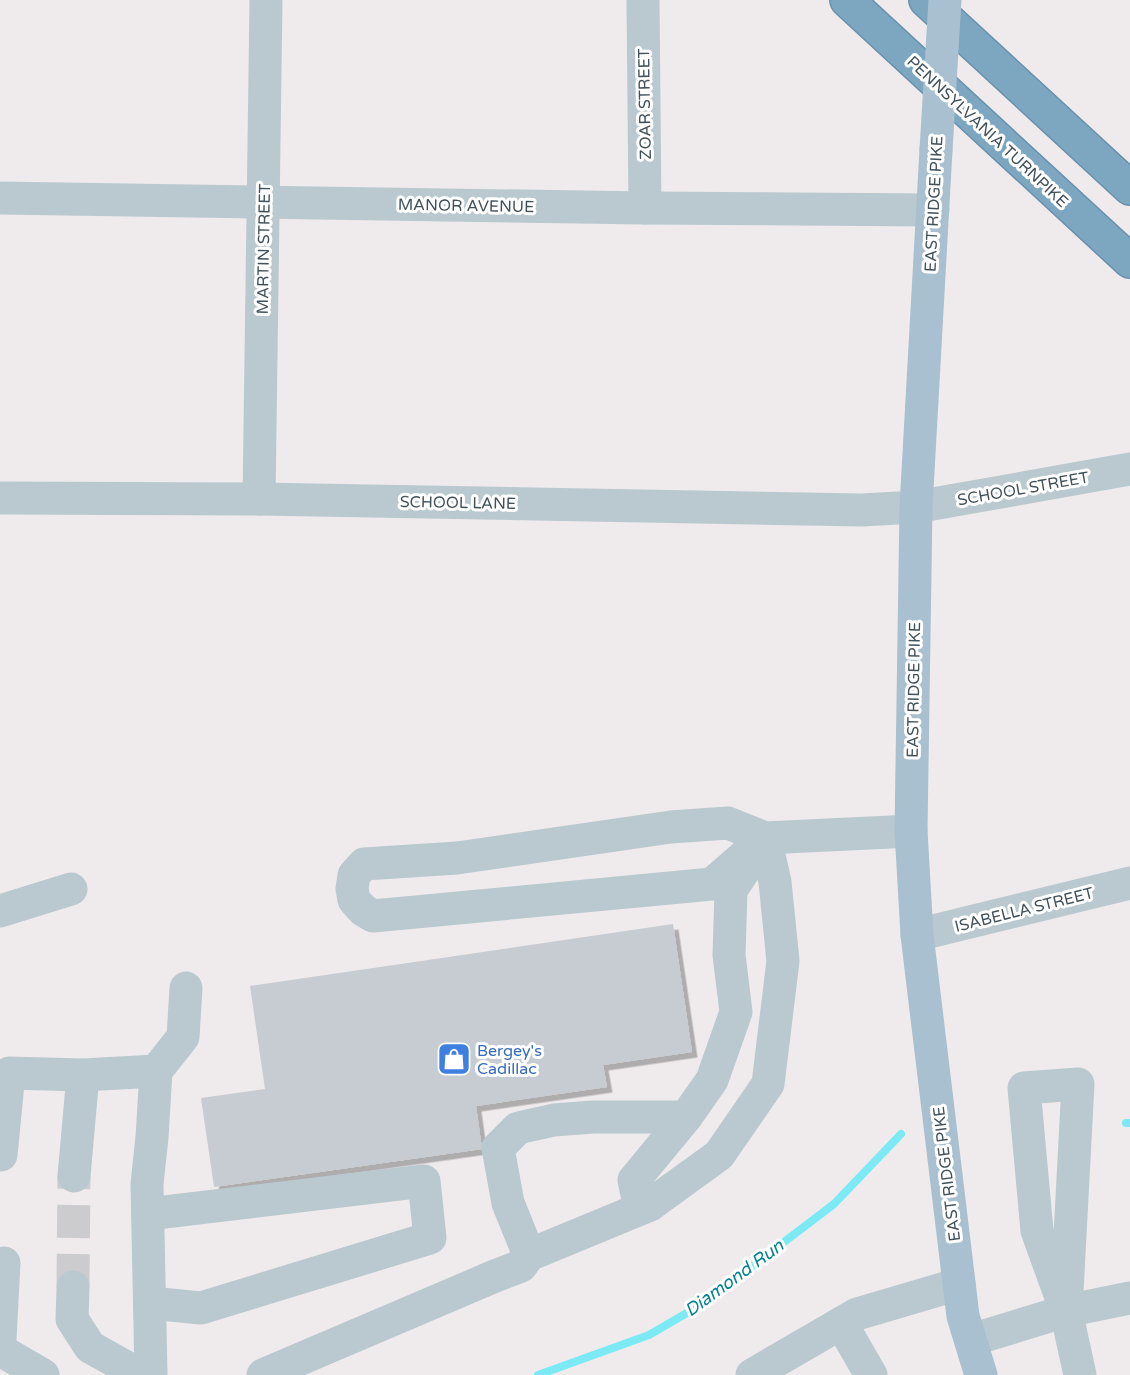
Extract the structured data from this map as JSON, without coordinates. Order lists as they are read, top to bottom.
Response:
{
  "streets": {
    "highway": ["PENNSYLVANIA TURNPIKE"],
    "main road": ["EAST RIDGE PIKE"],
    "street": [
      "ZOAR STREET",
      "MANOR AVENUE",
      "MARTIN STREET",
      "SCHOOL STREET",
      "SCHOOL LANE",
      "ISABELLA STREET"
    ]
  },
  "crossings": [
    ["ZOAR STREET", "MANOR AVENUE"],
    ["EAST RIDGE PIKE", "MANOR AVENUE"],
    ["EAST RIDGE PIKE", "SCHOOL STREET"],
    ["EAST RIDGE PIKE", "SCHOOL LANE"],
    ["EAST RIDGE PIKE", "ISABELLA STREET"],
    ["MANOR AVENUE", "MARTIN STREET"],
    ["MARTIN STREET", "SCHOOL LANE"],
    ["SCHOOL STREET", "SCHOOL LANE"]
  ],
  "water": ["Diamond Run"],
  "places": {
    "shop": ["Bergey's Cadillac"]
  }
}
